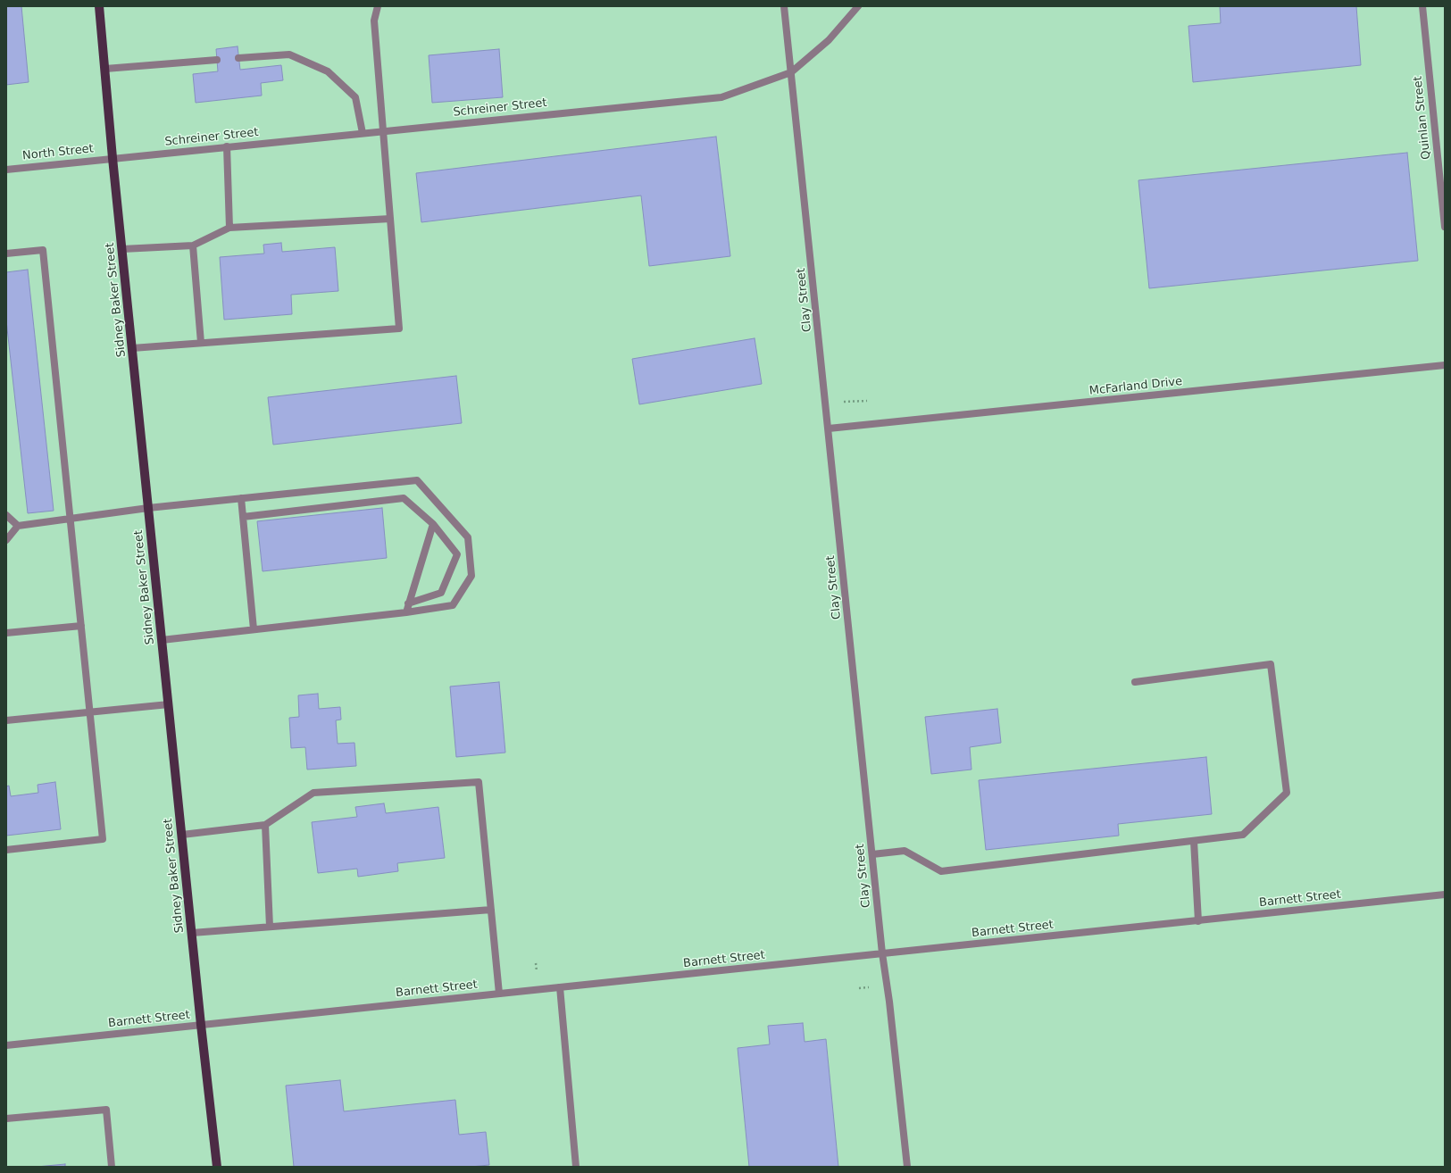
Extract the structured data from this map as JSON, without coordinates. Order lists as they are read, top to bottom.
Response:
{
  "streets": {
    "main road": ["Sidney Baker Street"],
    "street": [
      "Schreiner Street",
      "Quinlan Street",
      "North Street",
      "Clay Street",
      "McFarland Drive",
      "Barnett Street"
    ]
  },
  "crossings": [
    ["Schreiner Street", "North Street"],
    ["Schreiner Street", "Sidney Baker Street"],
    ["Schreiner Street", "Clay Street"],
    ["North Street", "Sidney Baker Street"],
    ["Sidney Baker Street", "Barnett Street"],
    ["Clay Street", "McFarland Drive"],
    ["Clay Street", "Barnett Street"]
  ]
}
